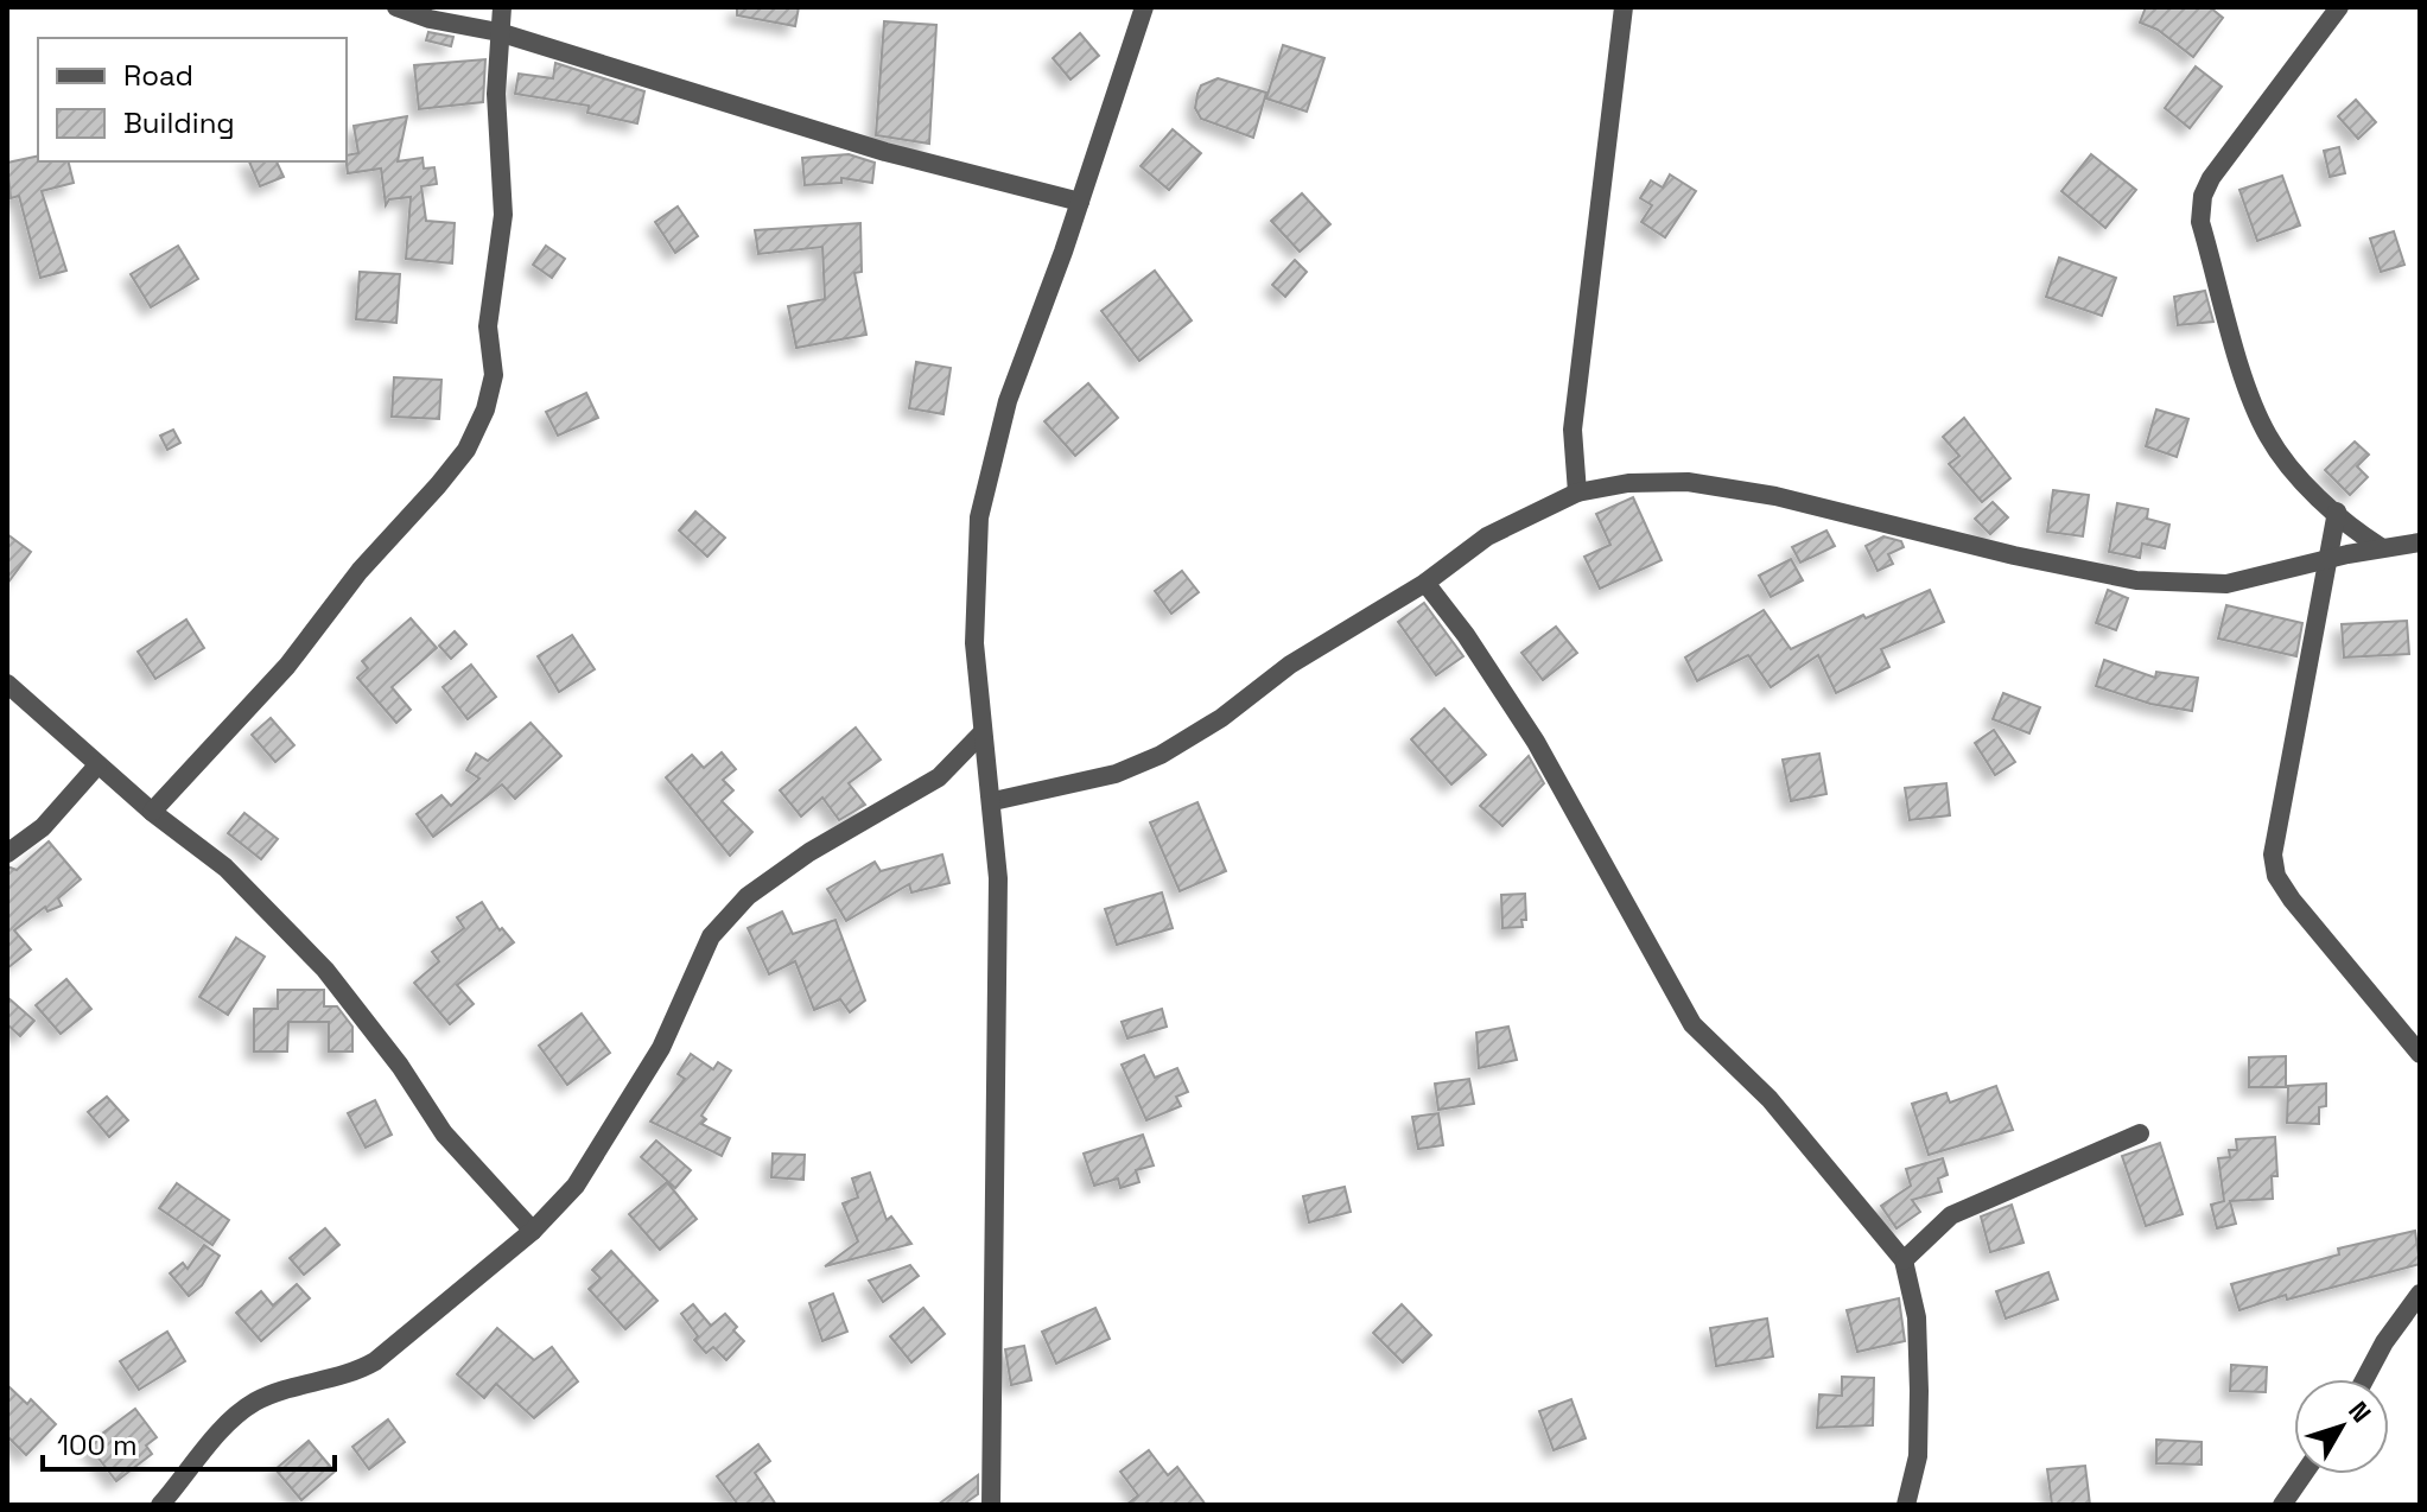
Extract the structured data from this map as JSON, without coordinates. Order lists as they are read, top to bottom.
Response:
{
  "legend": ["Road", "Building"],
  "scale_bar": "100 m",
  "north": "top right"
}
